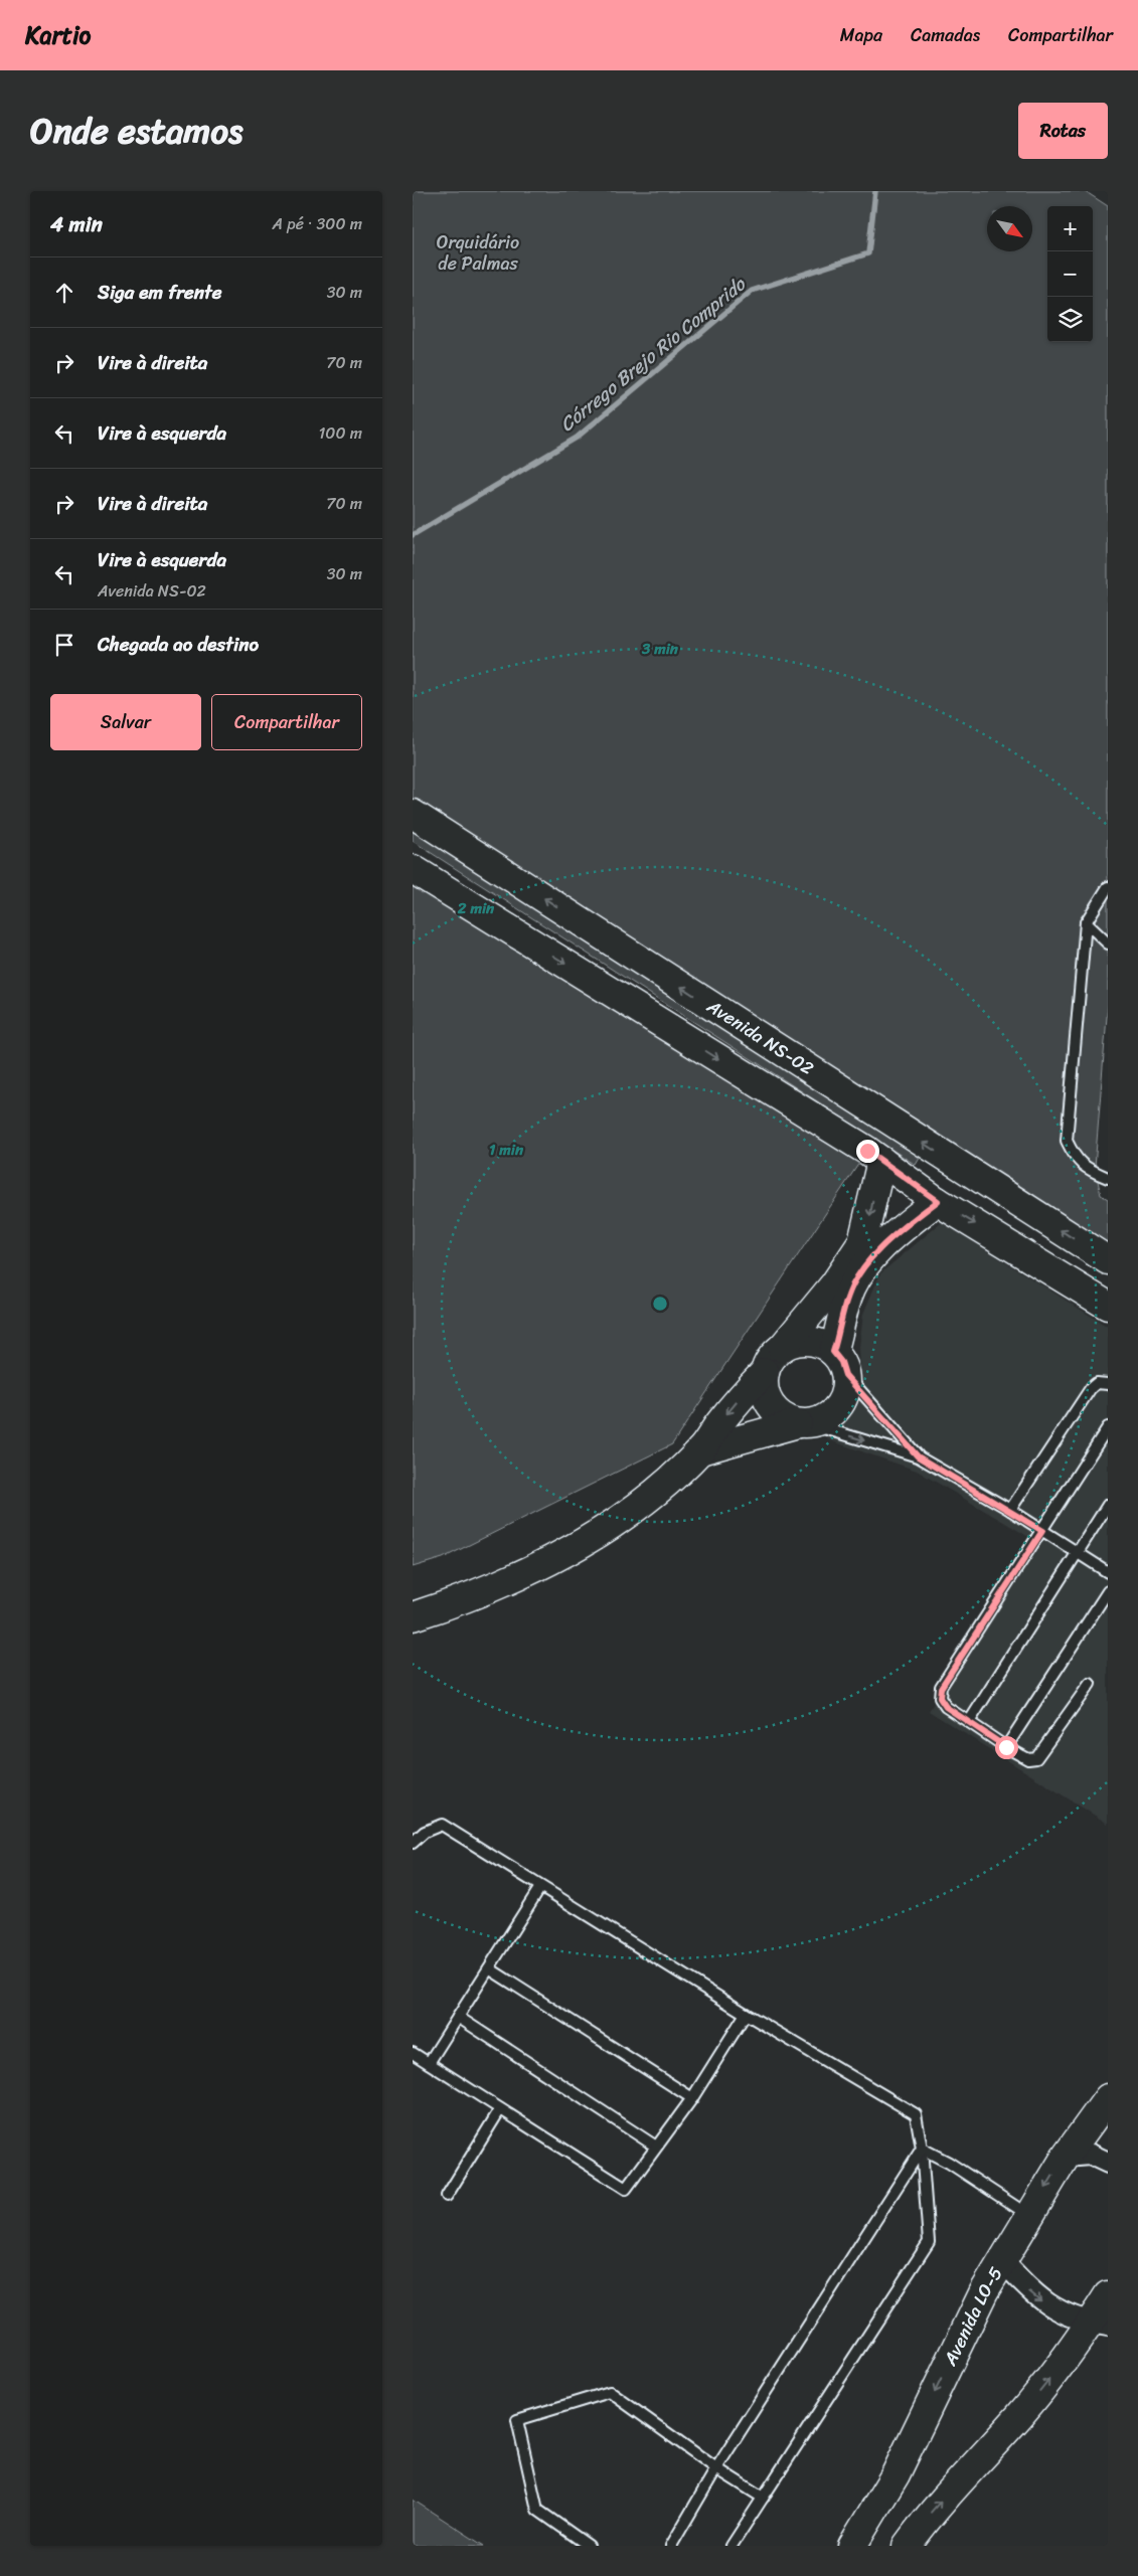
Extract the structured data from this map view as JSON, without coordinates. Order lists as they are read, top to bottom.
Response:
{
  "streets": {
    "street": ["Avenida NS-02", "Avenida LO-5"]
  },
  "water": ["Córrego Brejo Rio Comprido"],
  "parks": ["Orquidário de Palmas"],
  "north": "bottom right",
  "page": {
    "header": "Kartio",
    "nav": ["Mapa", "Camadas", "Compartilhar"],
    "title": "Onde estamos",
    "buttons": [
      "Rotas",
      ["Salvar", "Compartilhar"]
    ],
    "heading": ["4 min", "A pé · 300 m"],
    "map_buttons": ["+", "−"],
    "list": [
      ["Siga em frente", "30 m"],
      ["Vire à direita", "70 m"],
      ["Vire à esquerda", "100 m"],
      ["Vire à direita", "70 m"],
      ["Vire à esquerda", "Avenida NS-02", "30 m"],
      "Chegada ao destino"
    ]
  },
  "rings": ["3 min", "2 min", "1 min"]
}
